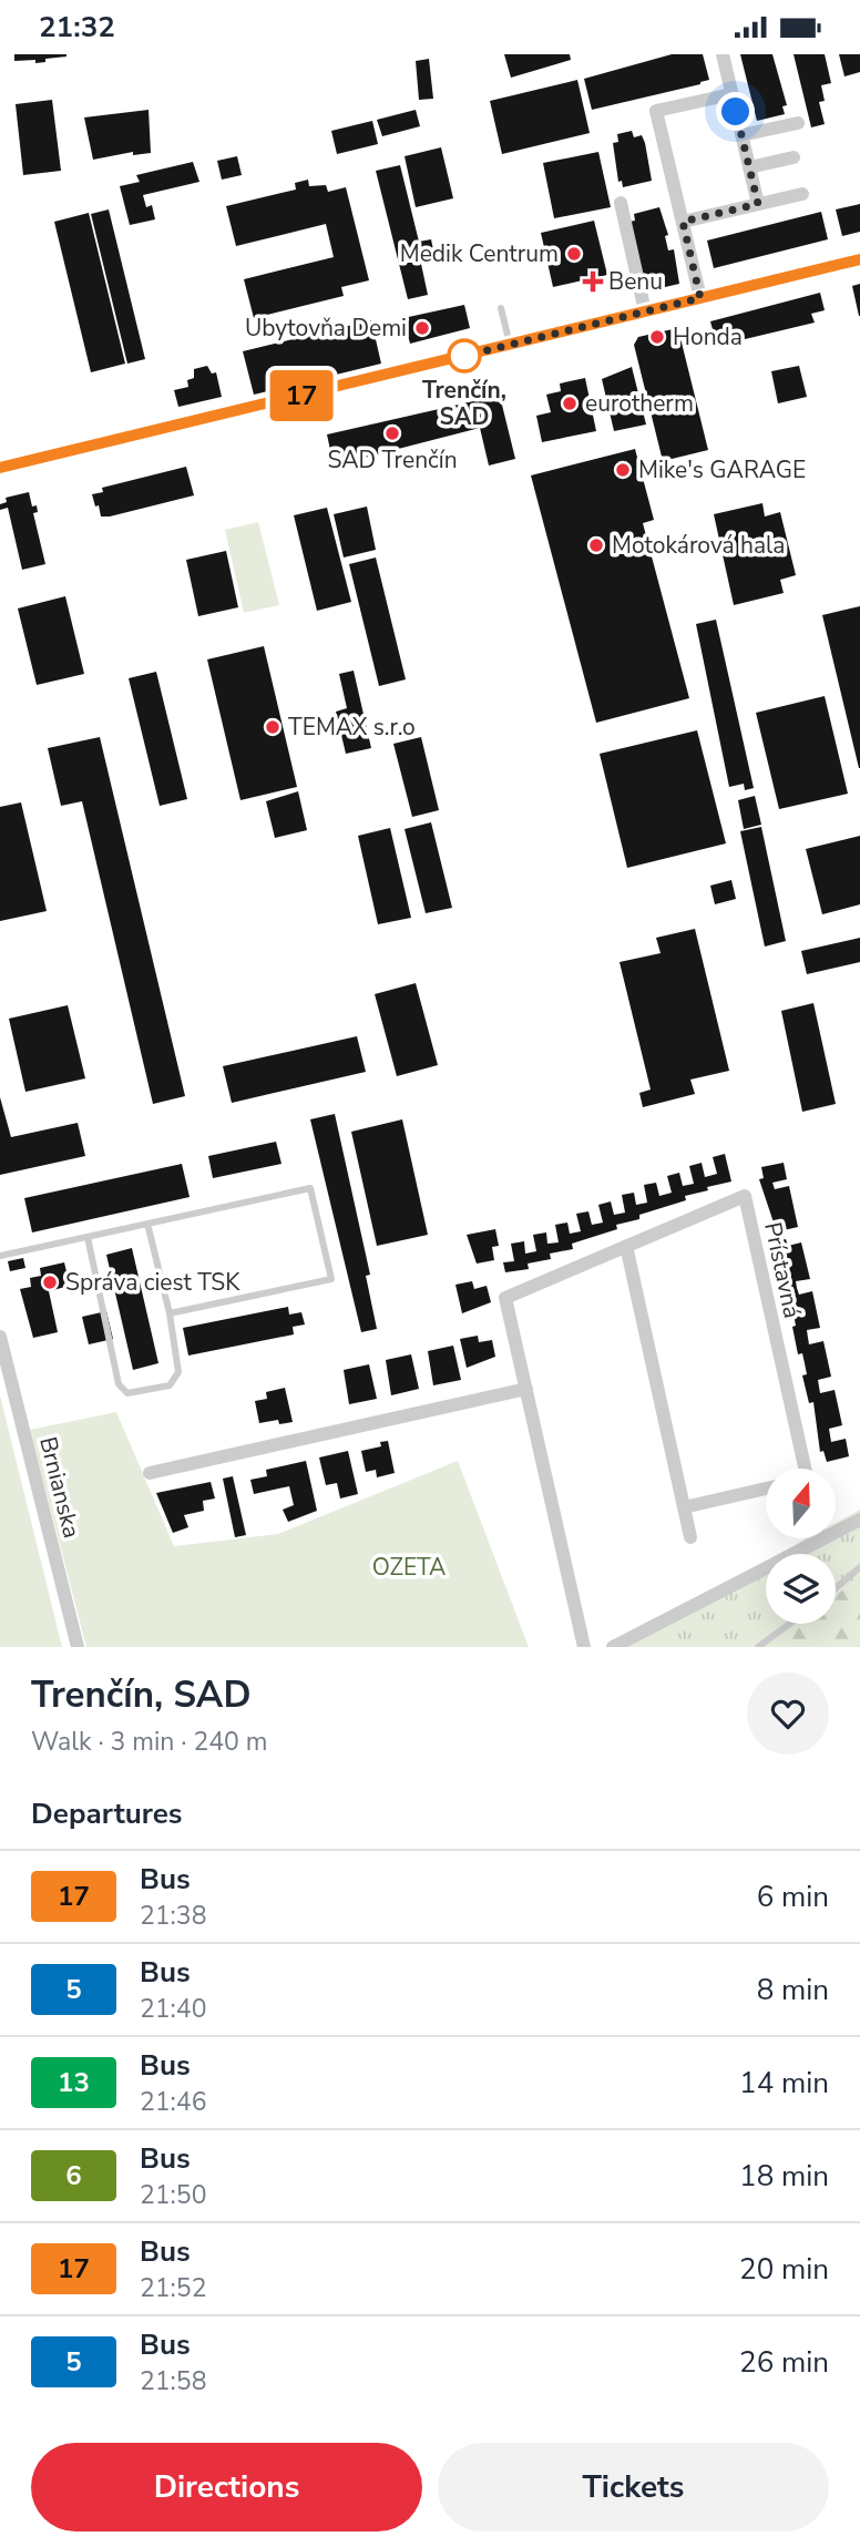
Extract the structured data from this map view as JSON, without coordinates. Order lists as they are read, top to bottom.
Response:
{
  "streets": {
    "street": ["Prístavná", "Brnianska"]
  },
  "parks": ["OZETA"],
  "places": {
    "other": [
      "Medik Centrum",
      "Ubytovňa Demi",
      "Honda",
      "Trenčín, SAD",
      "eurotherm",
      "SAD Trenčín",
      "Mike's GARAGE",
      "Motokárová hala",
      "TEMAX s.r.o",
      "Správa ciest TSK"
    ],
    "health": ["Benu"]
  },
  "lines": ["bus line 17"],
  "north": "top",
  "page": {
    "status": "21:32",
    "on_map": "17",
    "heading": [
      ["Trenčín, SAD", "Walk · 3 min · 240 m"],
      "Departures"
    ],
    "list": [
      {
        "mark": "17",
        "name": "Bus",
        "note": "21:38",
        "value": "6 min"
      },
      {
        "mark": "5",
        "name": "Bus",
        "note": "21:40",
        "value": "8 min"
      },
      {
        "mark": "13",
        "name": "Bus",
        "note": "21:46",
        "value": "14 min"
      },
      {
        "mark": "6",
        "name": "Bus",
        "note": "21:50",
        "value": "18 min"
      },
      {
        "mark": "17",
        "name": "Bus",
        "note": "21:52",
        "value": "20 min"
      },
      {
        "mark": "5",
        "name": "Bus",
        "note": "21:58",
        "value": "26 min"
      }
    ],
    "buttons": ["Directions", "Tickets"]
  }
}
